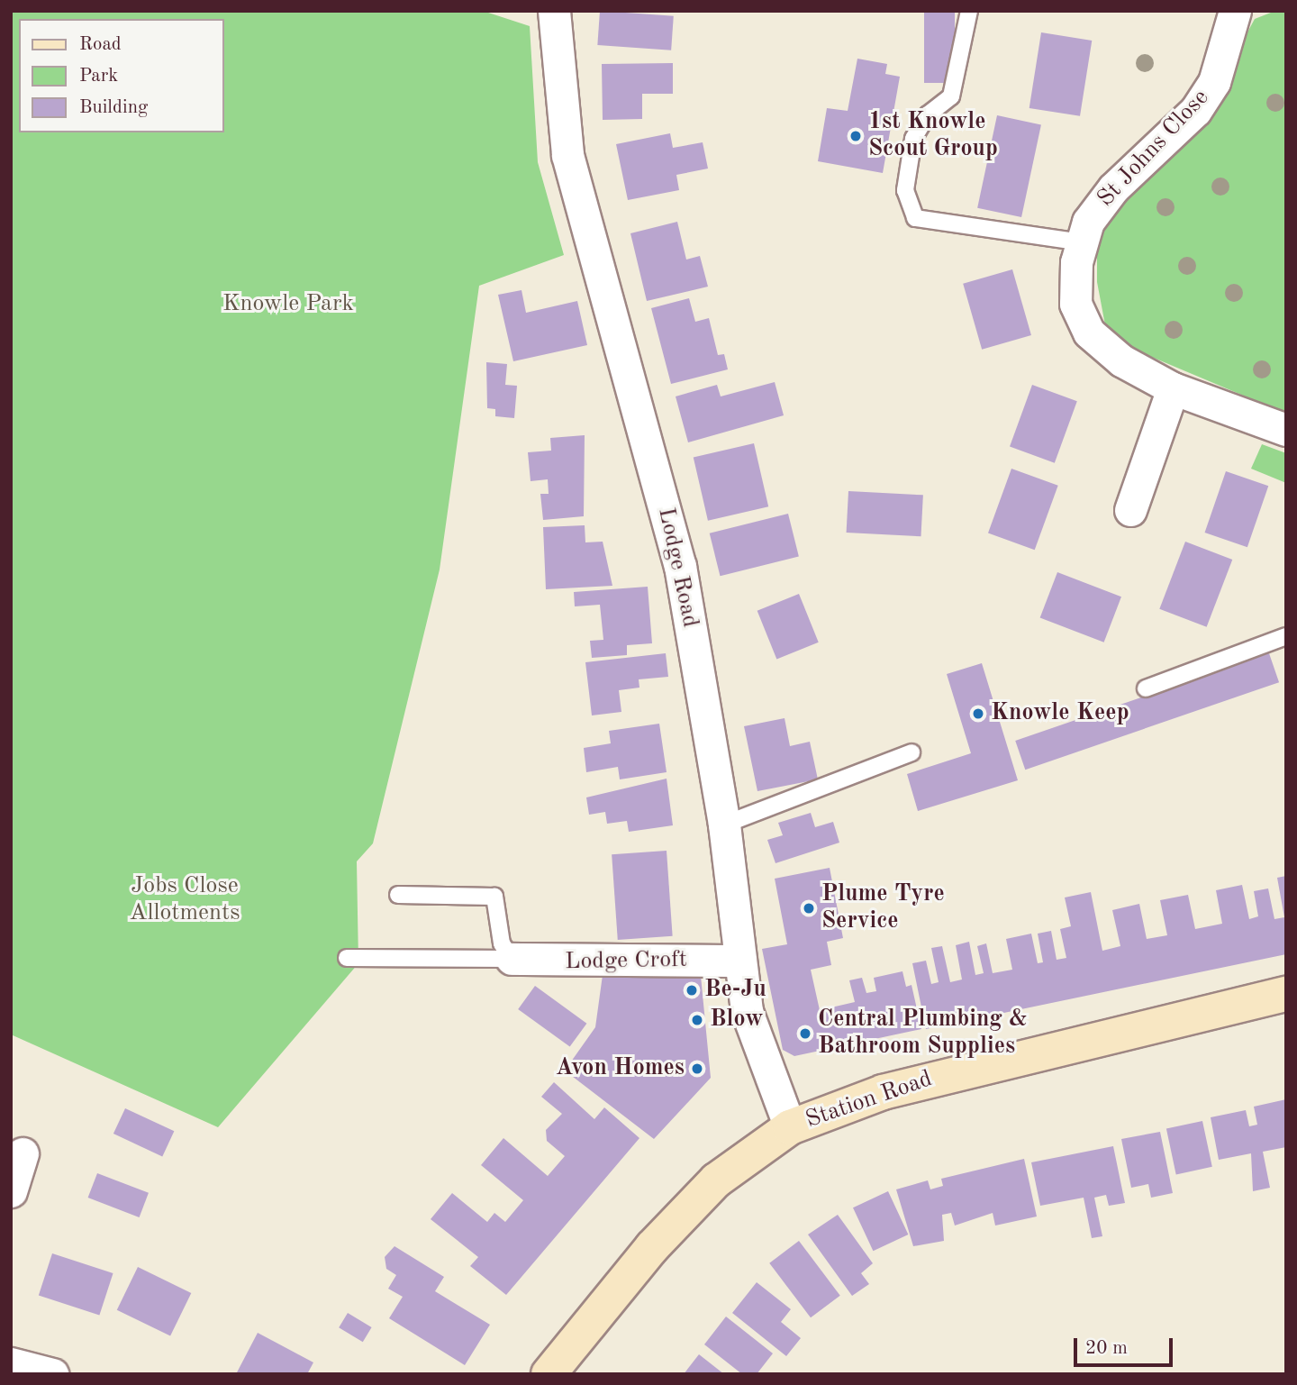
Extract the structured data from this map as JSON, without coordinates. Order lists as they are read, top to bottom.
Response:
{
  "streets": {
    "main road": ["Station Road"],
    "street": ["St Johns Close", "Lodge Road", "Lodge Croft"]
  },
  "crossings": [
    ["Lodge Road", "Lodge Croft"],
    ["Lodge Road", "Station Road"]
  ],
  "parks": ["Knowle Park", "Jobs Close Allotments"],
  "places": [
    "1st Knowle Scout Group",
    "Knowle Keep",
    "Plume Tyre Service",
    "Be-Ju",
    "Blow",
    "Central Plumbing & Bathroom Supplies",
    "Avon Homes"
  ],
  "legend": ["Road", "Park", "Building"],
  "scale_bar": "20 m"
}
